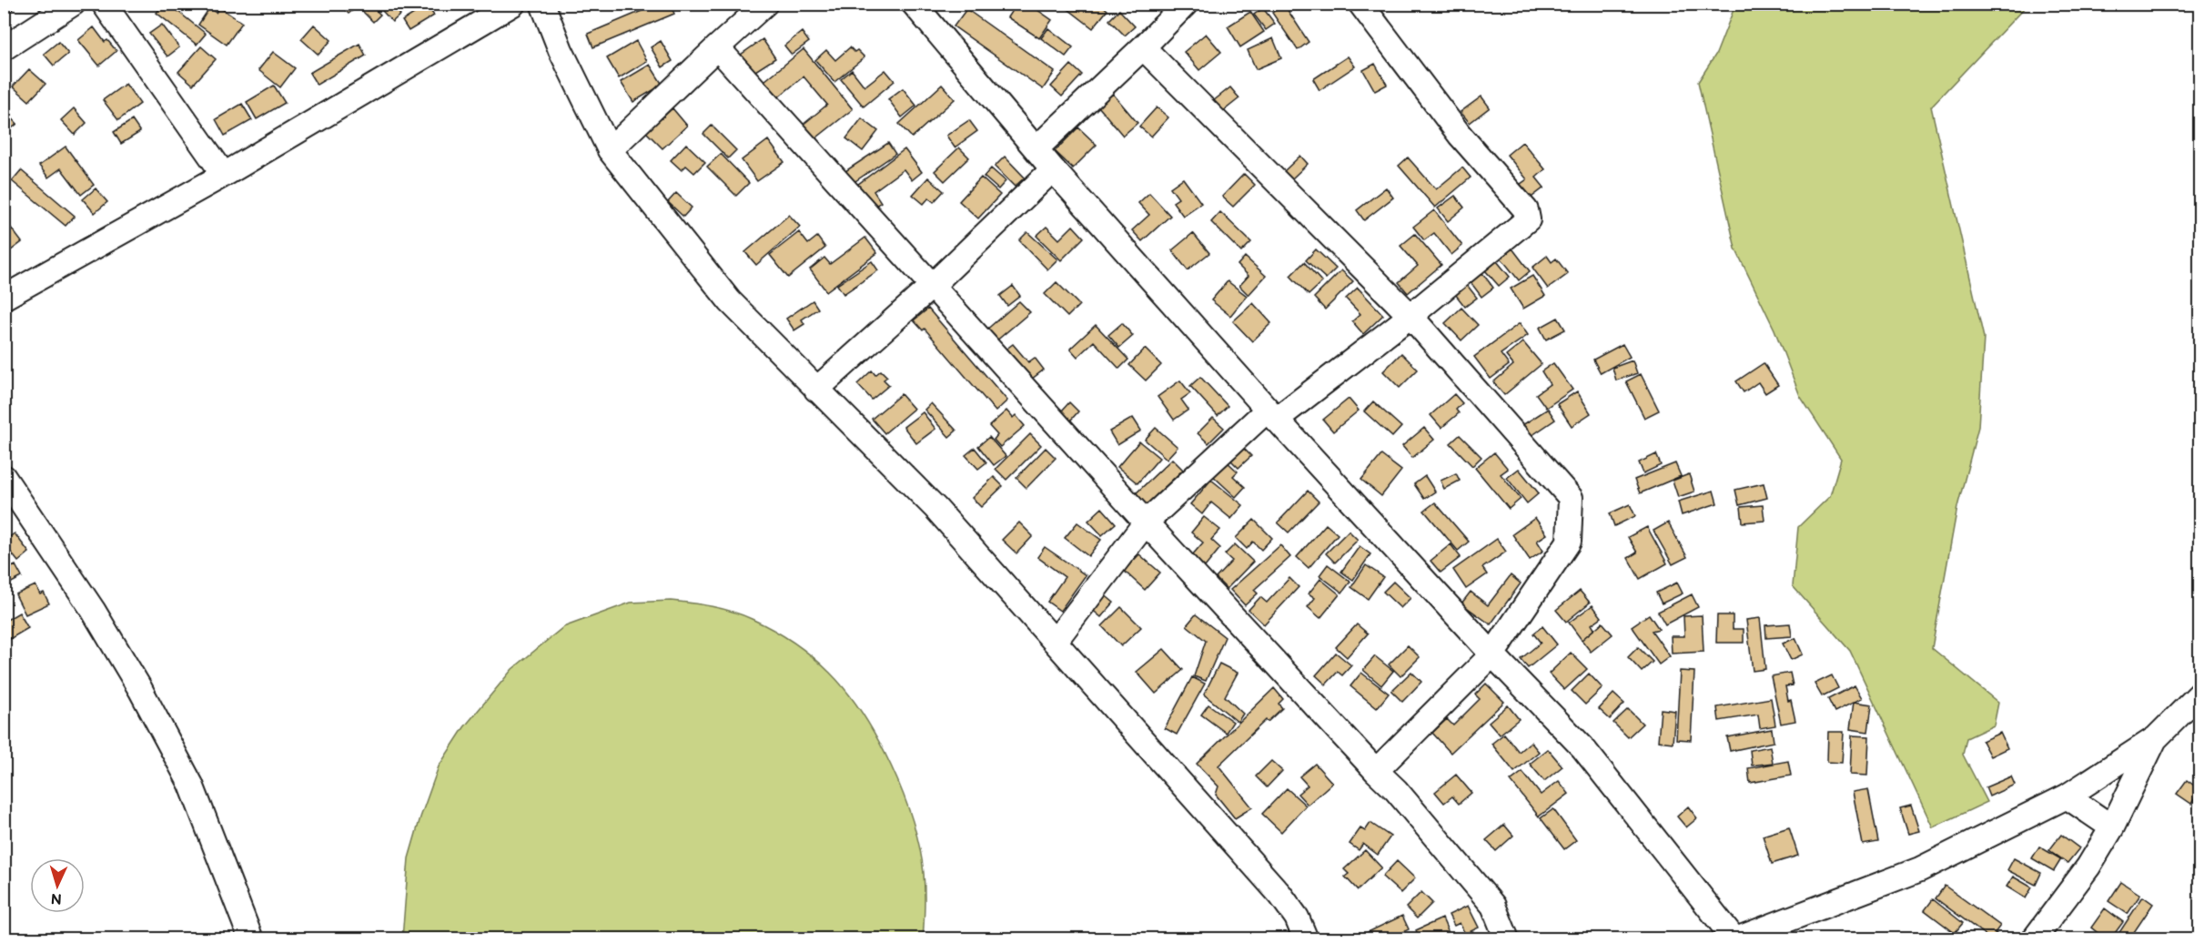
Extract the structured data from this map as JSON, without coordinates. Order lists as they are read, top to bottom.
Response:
{
  "north": "bottom"
}
